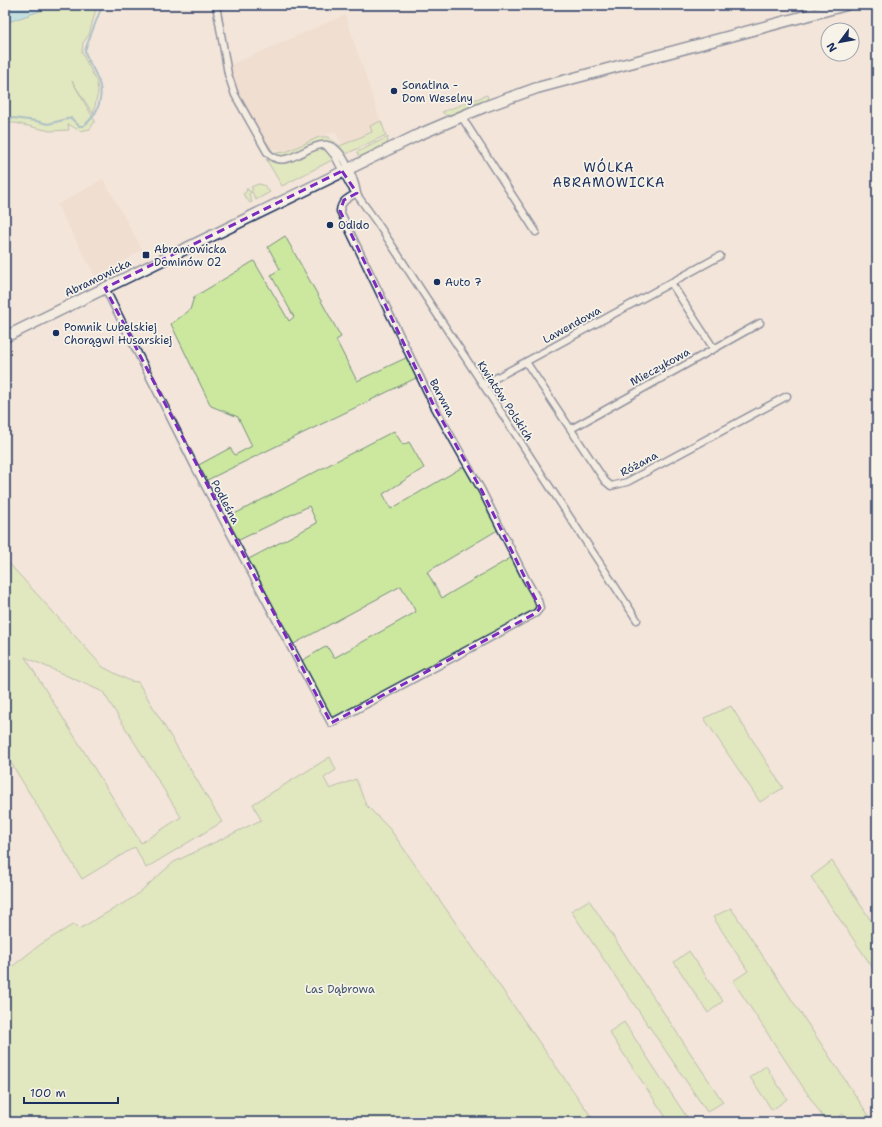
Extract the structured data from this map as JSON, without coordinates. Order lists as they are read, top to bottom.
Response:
{
  "streets": {
    "main road": ["Abramowicka"],
    "street": [
      "Lawendowa",
      "Mieczykowa",
      "Barwna",
      "Kwiatów Polskich",
      "Różana",
      "Podleśna"
    ]
  },
  "crossings": [
    ["Abramowicka", "Kwiatów Polskich"],
    ["Abramowicka", "Podleśna"],
    ["Lawendowa", "Kwiatów Polskich"],
    ["Lawendowa", "Różana"],
    ["Mieczykowa", "Różana"],
    ["Barwna", "Kwiatów Polskich"],
    ["Barwna", "Podleśna"]
  ],
  "districts": ["WÓLKA ABRAMOWICKA"],
  "parks": ["Las Dąbrowa"],
  "places": {
    "other": [
      "Sonatina - Dom Weselny",
      "Odido",
      "Auto 7",
      "Pomnik Lubelskiej Chorągwi Husarskiej"
    ],
    "transit": ["Abramowicka Dominów 02"]
  },
  "scale_bar": "100 m",
  "north": "bottom left"
}
